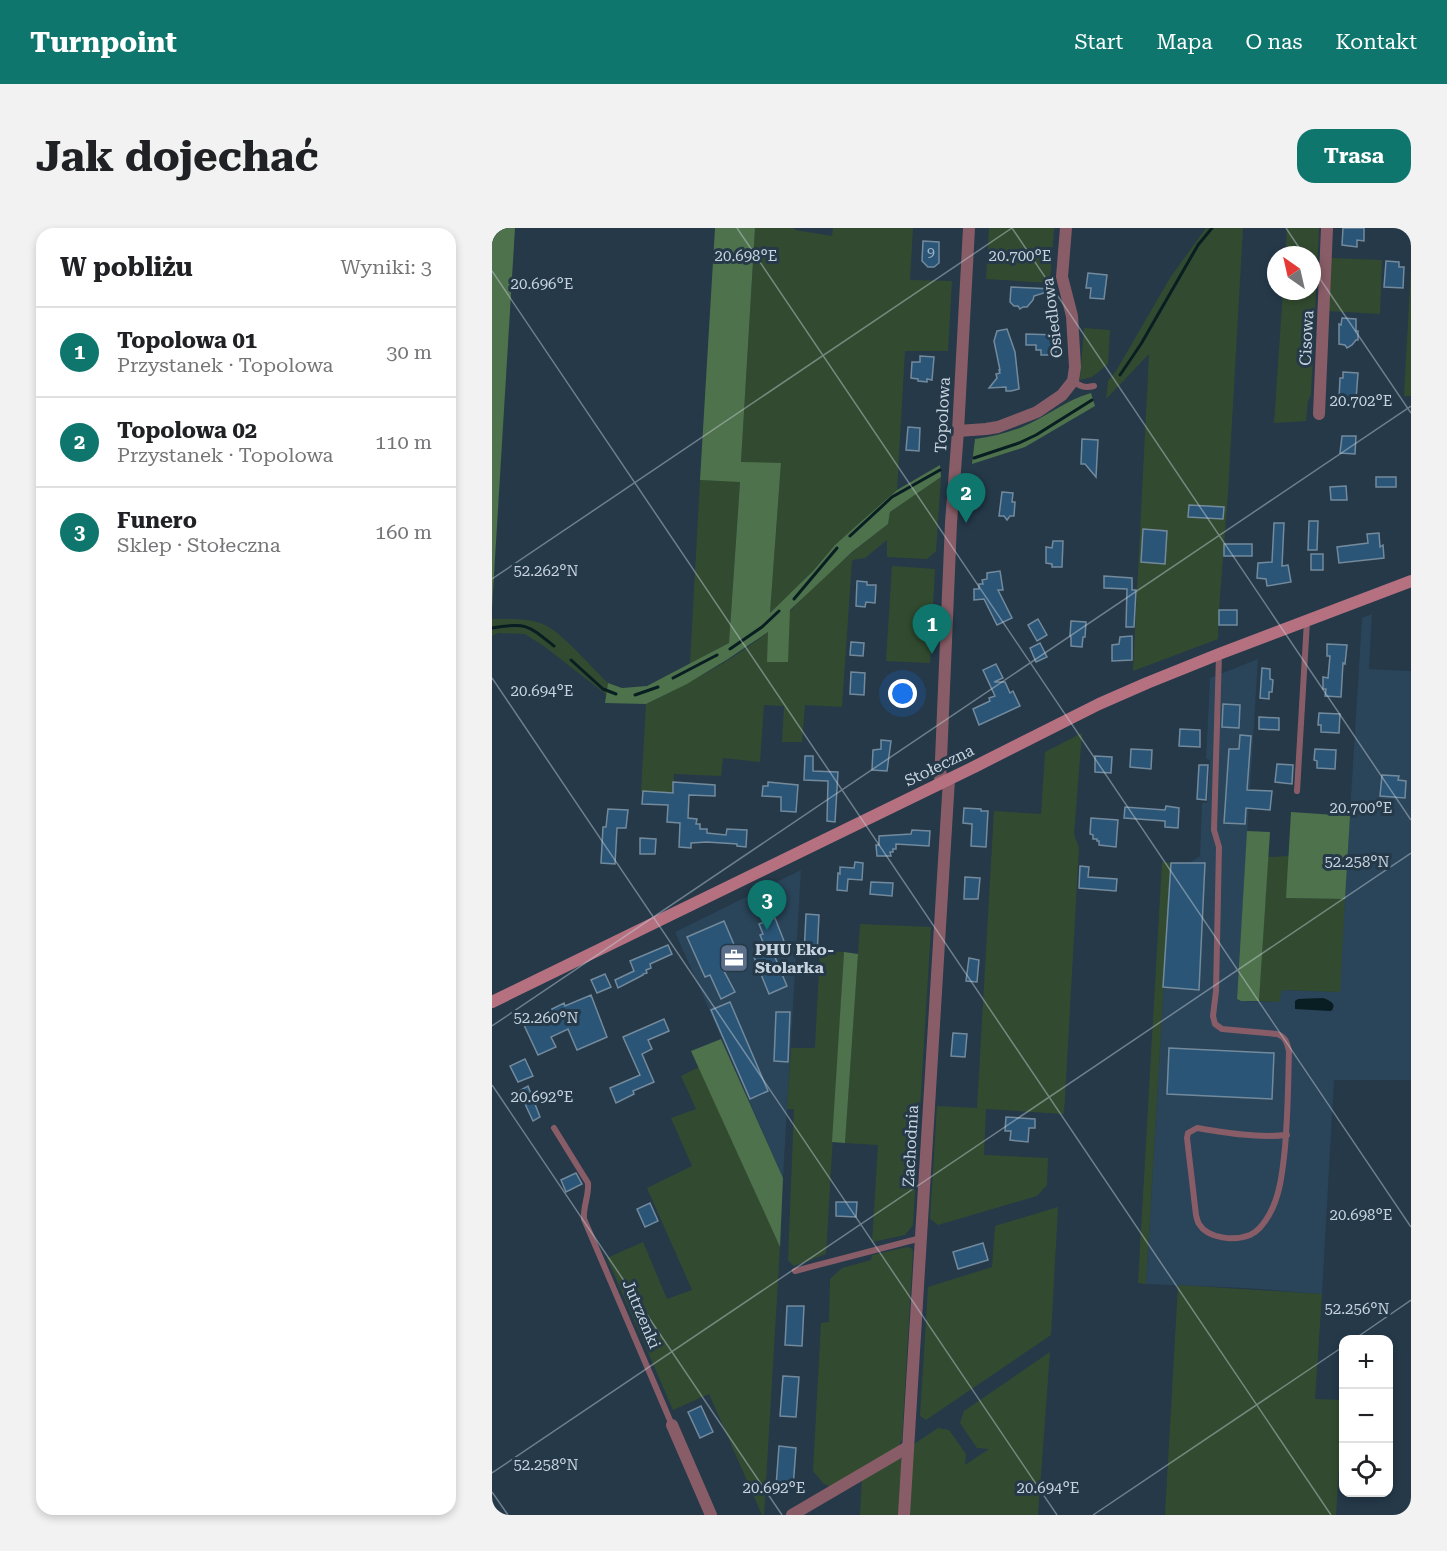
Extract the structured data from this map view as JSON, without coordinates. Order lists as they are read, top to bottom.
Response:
{
  "streets": {
    "main road": ["Stołeczna"],
    "street": [
      "Osiedlowa",
      "Cisowa",
      "Topolowa",
      "Zachodnia",
      "Jutrzenki"
    ]
  },
  "crossings": [
    ["Osiedlowa", "Topolowa"],
    ["Topolowa", "Stołeczna"],
    ["Topolowa", "Zachodnia"],
    ["Stołeczna", "Zachodnia"]
  ],
  "places": {
    "office": ["PHU Eko- Stolarka"]
  },
  "house_numbers": ["9"],
  "north": "top left",
  "page": {
    "header": "Turnpoint",
    "nav": [
      "Start",
      "Mapa",
      "O nas",
      "Kontakt"
    ],
    "buttons": "Trasa",
    "title": "Jak dojechać",
    "heading": ["W pobliżu", "Wyniki: 3"],
    "list": [
      {
        "mark": "1",
        "name": "Topolowa 01",
        "note": "Przystanek · Topolowa",
        "value": "30 m"
      },
      {
        "mark": "2",
        "name": "Topolowa 02",
        "note": "Przystanek · Topolowa",
        "value": "110 m"
      },
      {
        "mark": "3",
        "name": "Funero",
        "note": "Sklep · Stołeczna",
        "value": "160 m"
      }
    ],
    "pins": ["2", "1", "3"],
    "map_buttons": ["+", "−"]
  },
  "coordinates": [
    "20.698°E",
    "20.700°E",
    "20.696°E",
    "20.702°E",
    "52.262°N",
    "20.694°E",
    "52.258°N",
    "52.260°N",
    "20.692°E",
    "52.256°N"
  ]
}
